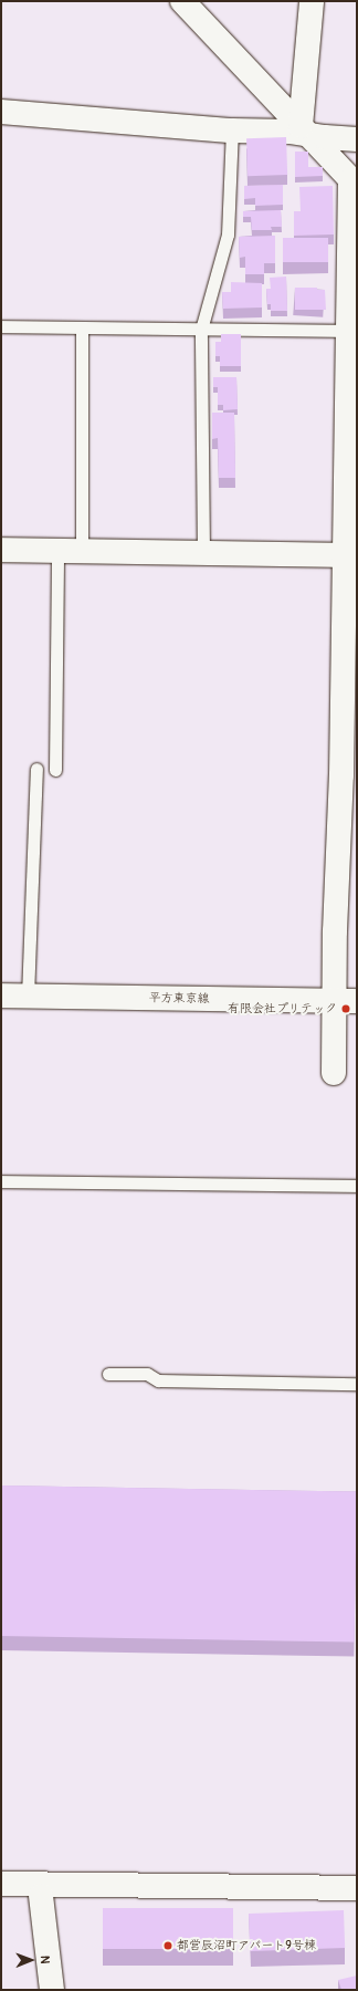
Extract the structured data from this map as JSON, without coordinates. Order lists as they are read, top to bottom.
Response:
{
  "streets": {
    "street": ["平方東京線"]
  },
  "places": ["有限会社プリテック", "都営辰沼町アパート9号棟"],
  "north": "right"
}
